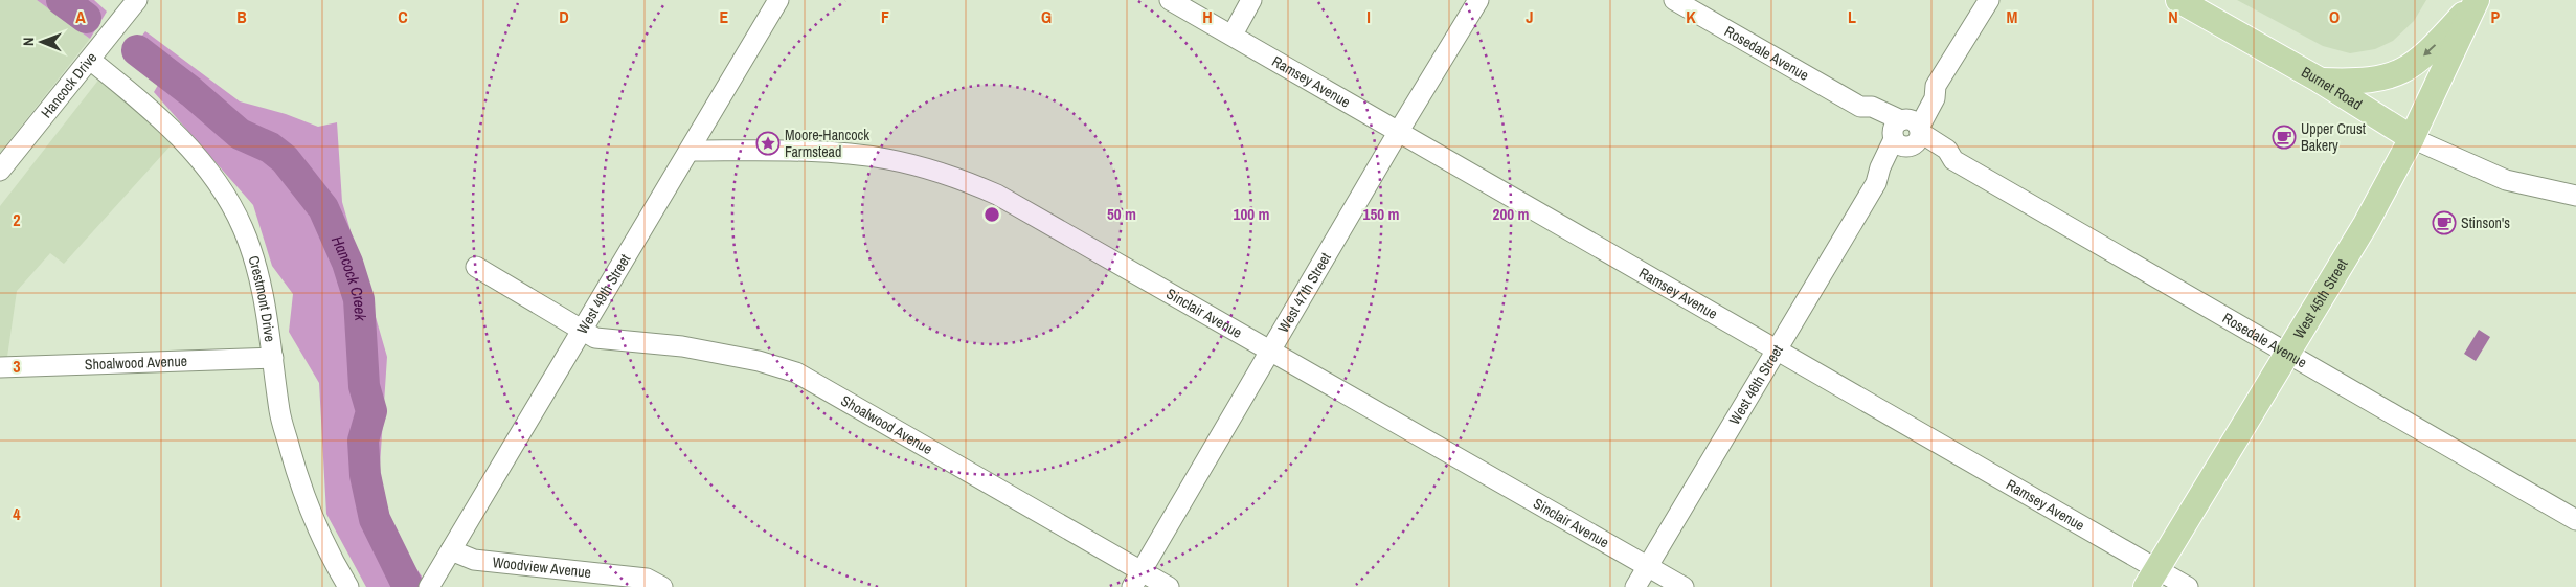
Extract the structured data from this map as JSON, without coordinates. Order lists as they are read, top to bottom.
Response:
{
  "streets": {
    "main road": ["Burnet Road", "West 45th Street"],
    "street": [
      "Rosedale Avenue",
      "Ramsey Avenue",
      "Hancock Drive",
      "West 49th Street",
      "West 47th Street",
      "Crestmont Drive",
      "Sinclair Avenue",
      "Shoalwood Avenue",
      "West 46th Street",
      "Woodview Avenue"
    ]
  },
  "crossings": [
    ["Rosedale Avenue", "West 45th Street"],
    ["Rosedale Avenue", "West 46th Street"],
    ["Ramsey Avenue", "West 47th Street"],
    ["Ramsey Avenue", "West 45th Street"],
    ["Ramsey Avenue", "West 46th Street"],
    ["Hancock Drive", "Crestmont Drive"],
    ["Burnet Road", "West 45th Street"],
    ["West 49th Street", "Sinclair Avenue"],
    ["West 49th Street", "Shoalwood Avenue"],
    ["West 49th Street", "Woodview Avenue"],
    ["West 47th Street", "Sinclair Avenue"],
    ["West 47th Street", "Shoalwood Avenue"],
    ["Crestmont Drive", "Shoalwood Avenue"],
    ["Sinclair Avenue", "West 46th Street"]
  ],
  "water": ["Hancock Creek"],
  "places": {
    "cafe": ["Upper Crust Bakery", "Stinson's"],
    "place": ["Moore-Hancock Farmstead"]
  },
  "north": "left",
  "grid": {
    "columns": [
      "A",
      "B",
      "C",
      "D",
      "E",
      "F",
      "G",
      "H",
      "I",
      "J",
      "K",
      "L",
      "M",
      "N",
      "O",
      "P"
    ],
    "rows": ["2", "3", "4"]
  },
  "rings": [
    "50 m",
    "100 m",
    "150 m",
    "200 m"
  ]
}
